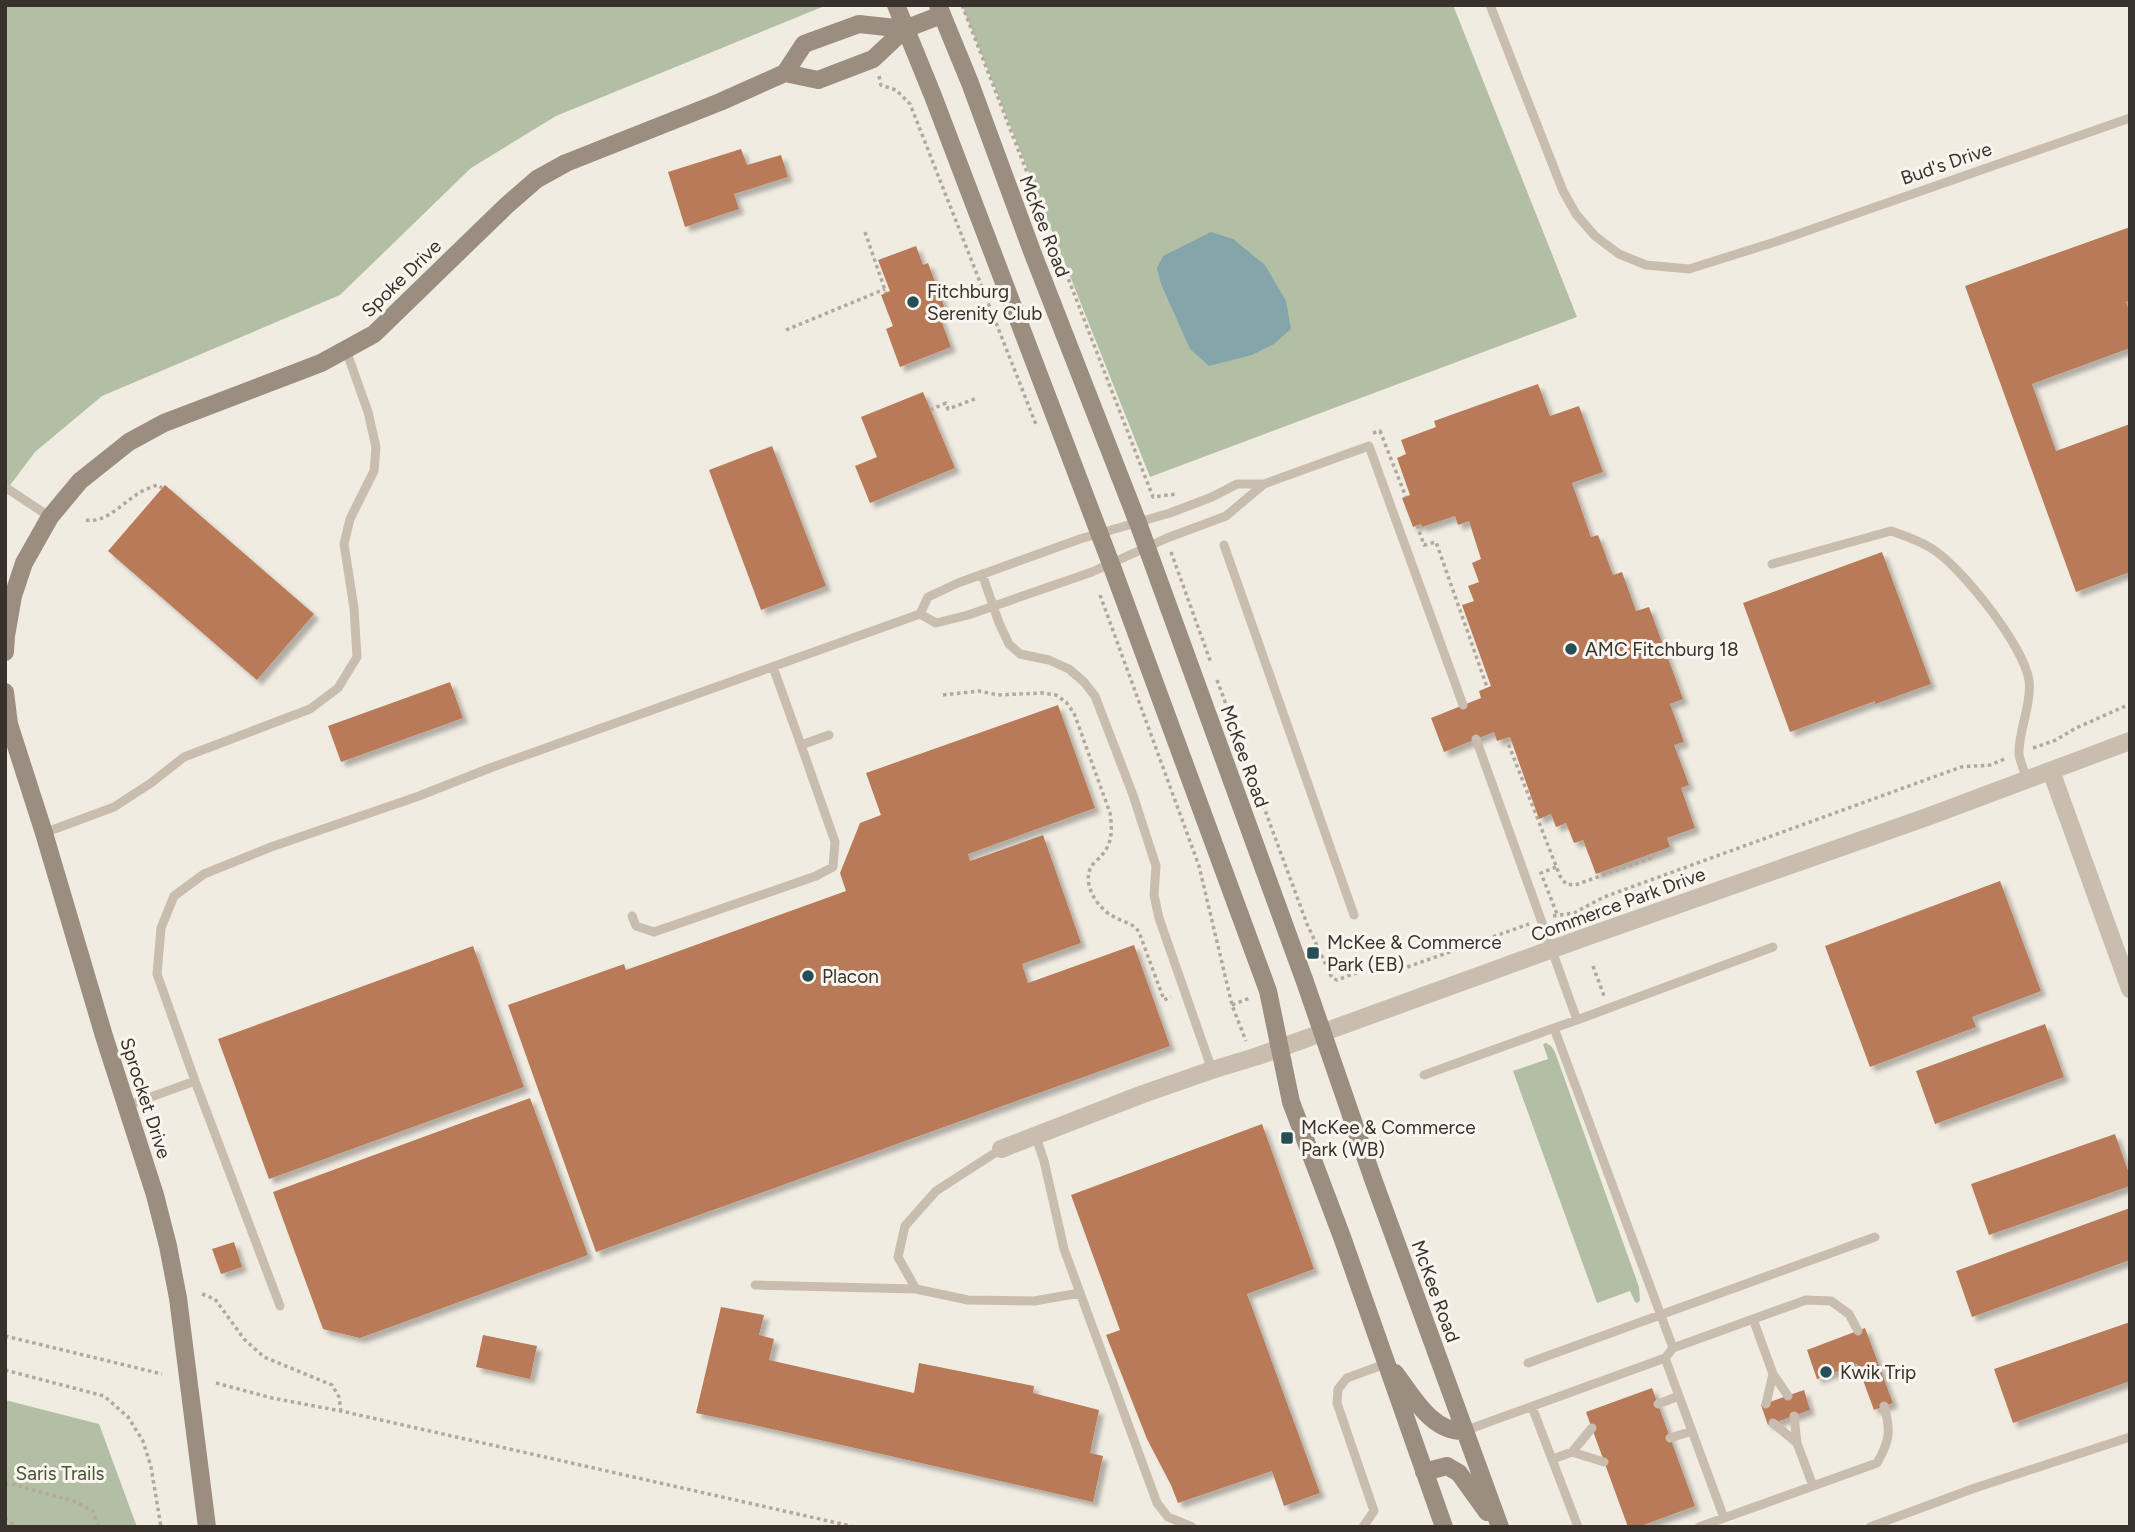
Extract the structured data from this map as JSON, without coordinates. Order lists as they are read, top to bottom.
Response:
{
  "streets": {
    "main road": ["McKee Road", "Spoke Drive", "Sprocket Drive"],
    "street": ["Commerce Park Drive"],
    "lane": ["Bud's Drive"]
  },
  "crossings": [
    ["McKee Road", "Commerce Park Drive"]
  ],
  "parks": ["Saris Trails"],
  "places": {
    "other": [
      "Fitchburg Serenity Club",
      "AMC Fitchburg 18",
      "Placon",
      "Kwik Trip"
    ],
    "transit": ["McKee & Commerce Park (EB)", "McKee & Commerce Park (WB)"]
  }
}
